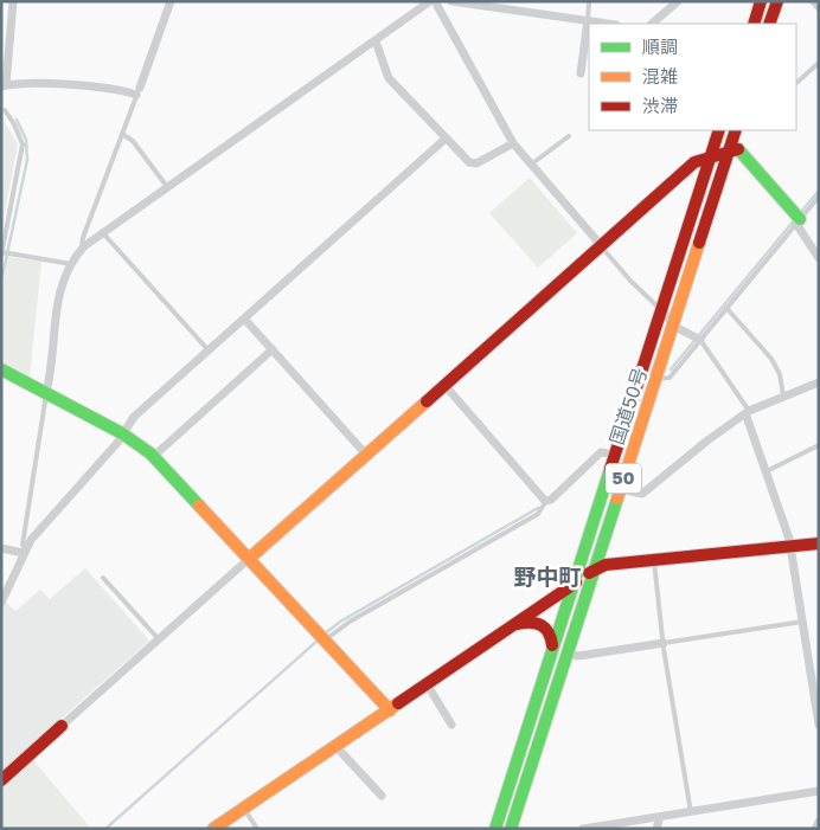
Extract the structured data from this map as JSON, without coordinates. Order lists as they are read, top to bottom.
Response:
{
  "streets": {
    "main road": ["国道50号", "50"]
  },
  "districts": ["野中町"],
  "legend": ["順調", "混雑", "渋滞"]
}
